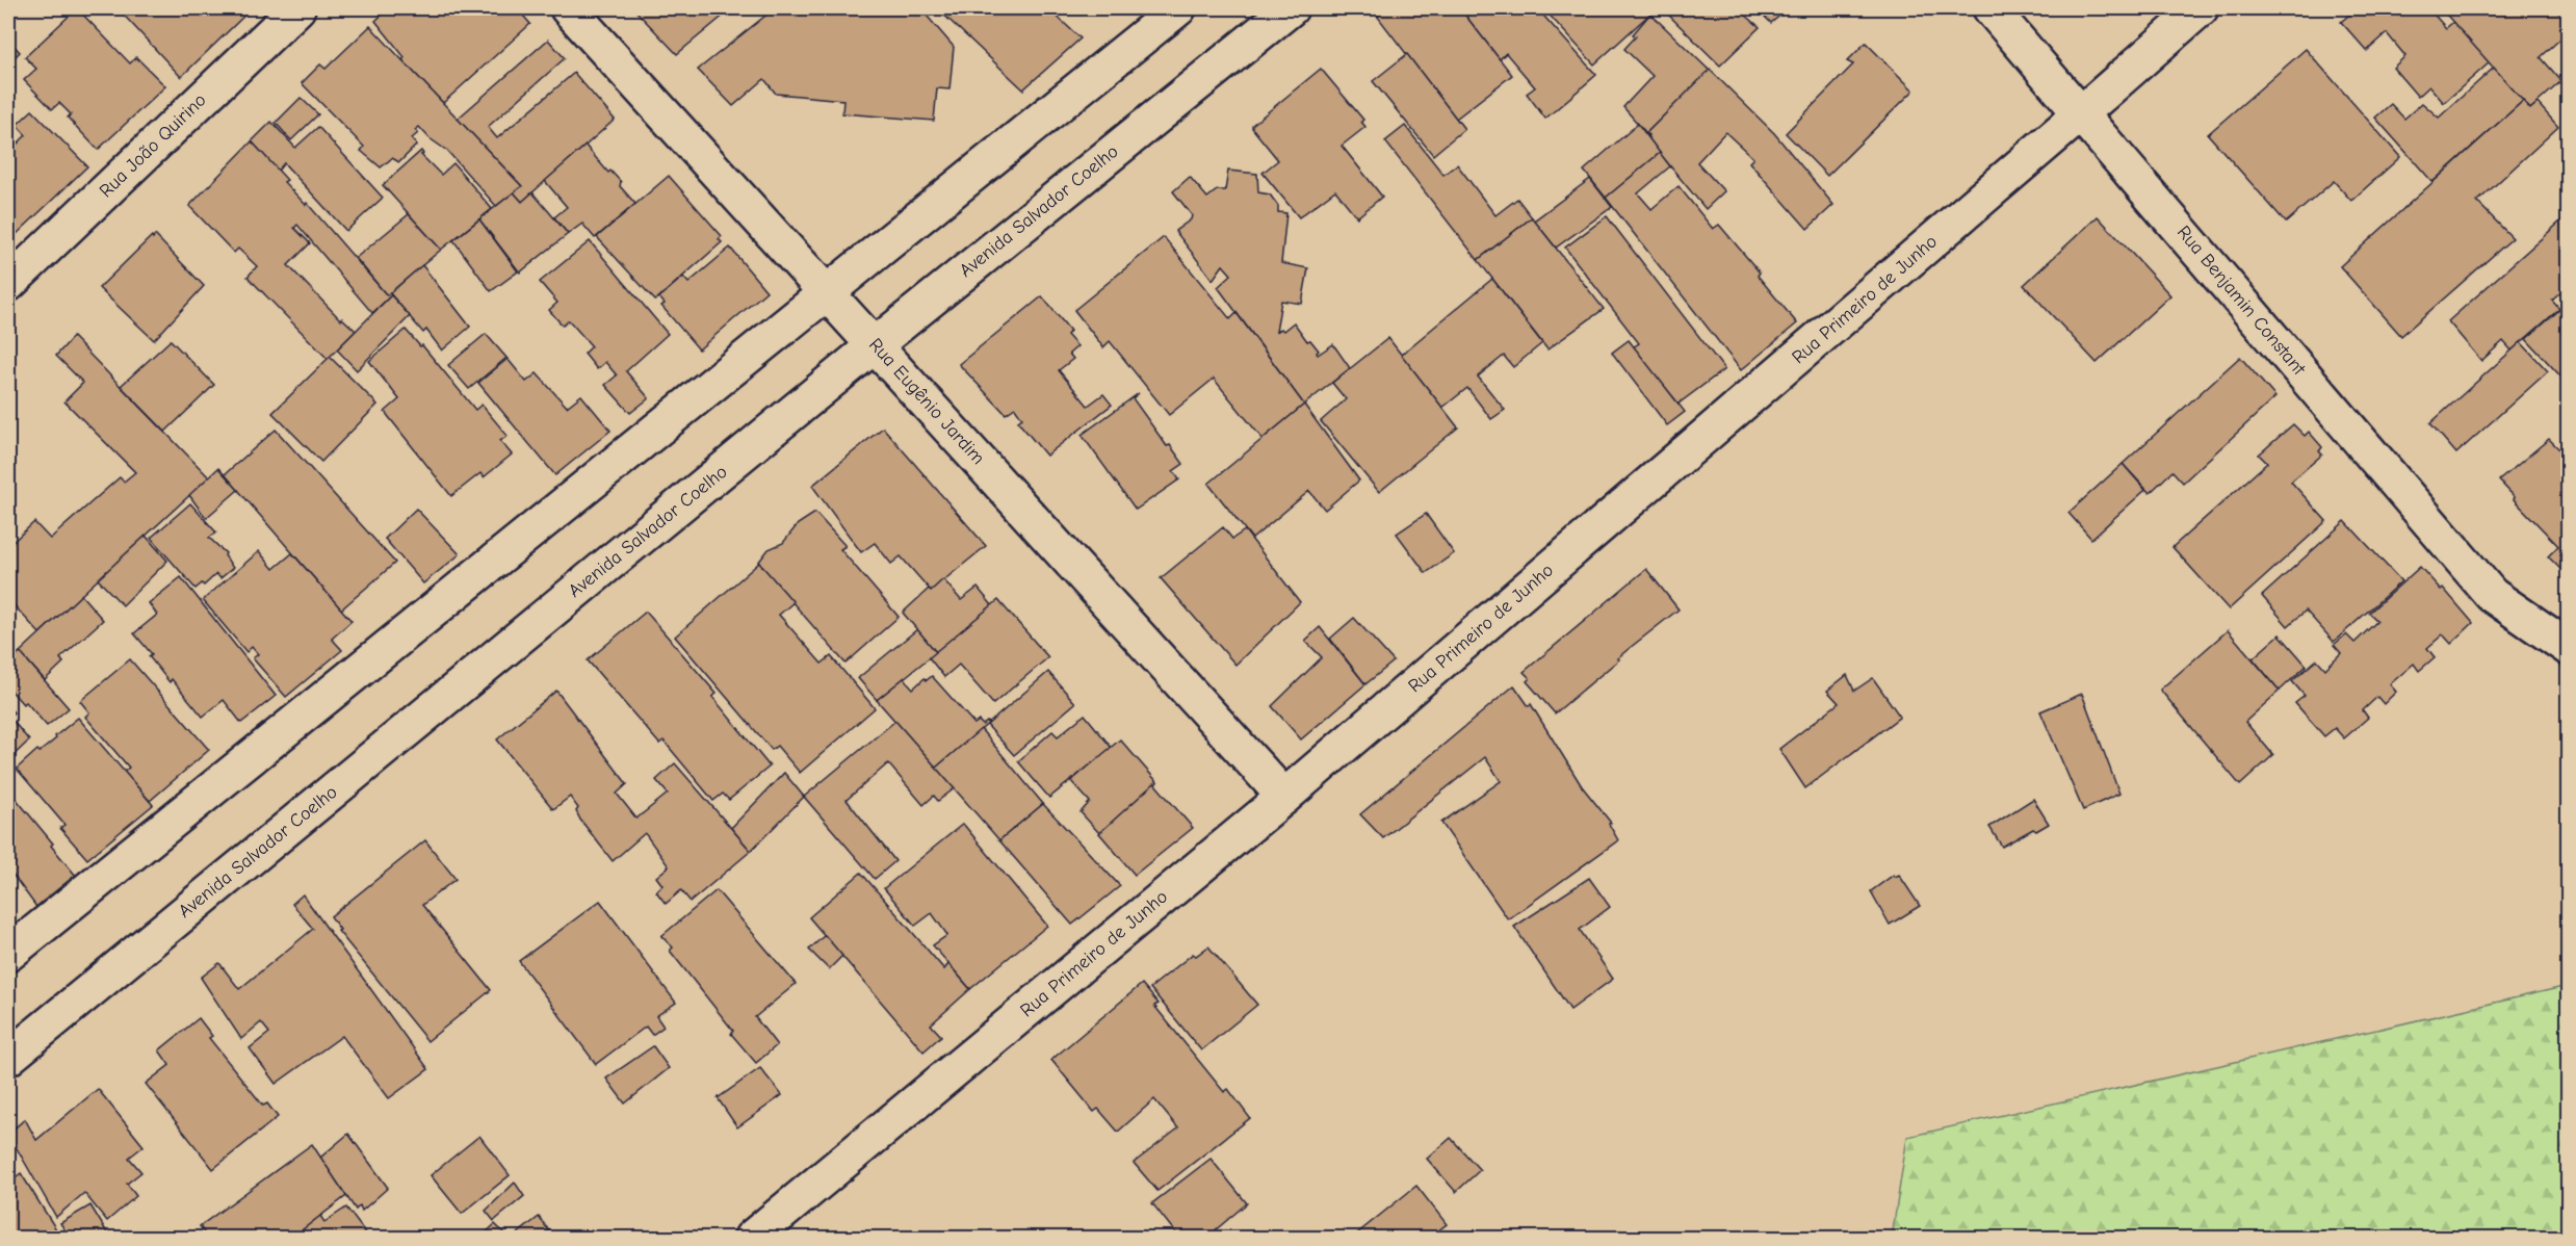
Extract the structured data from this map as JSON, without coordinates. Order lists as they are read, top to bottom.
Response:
{
  "streets": {
    "street": [
      "Rua João Quirino",
      "Avenida Salvador Coelho",
      "Rua Primeiro de Junho",
      "Rua Benjamin Constant",
      "Rua Eugênio Jardim"
    ]
  },
  "crossings": [
    ["Avenida Salvador Coelho", "Rua Eugênio Jardim"],
    ["Rua Primeiro de Junho", "Rua Benjamin Constant"],
    ["Rua Primeiro de Junho", "Rua Eugênio Jardim"]
  ]
}
